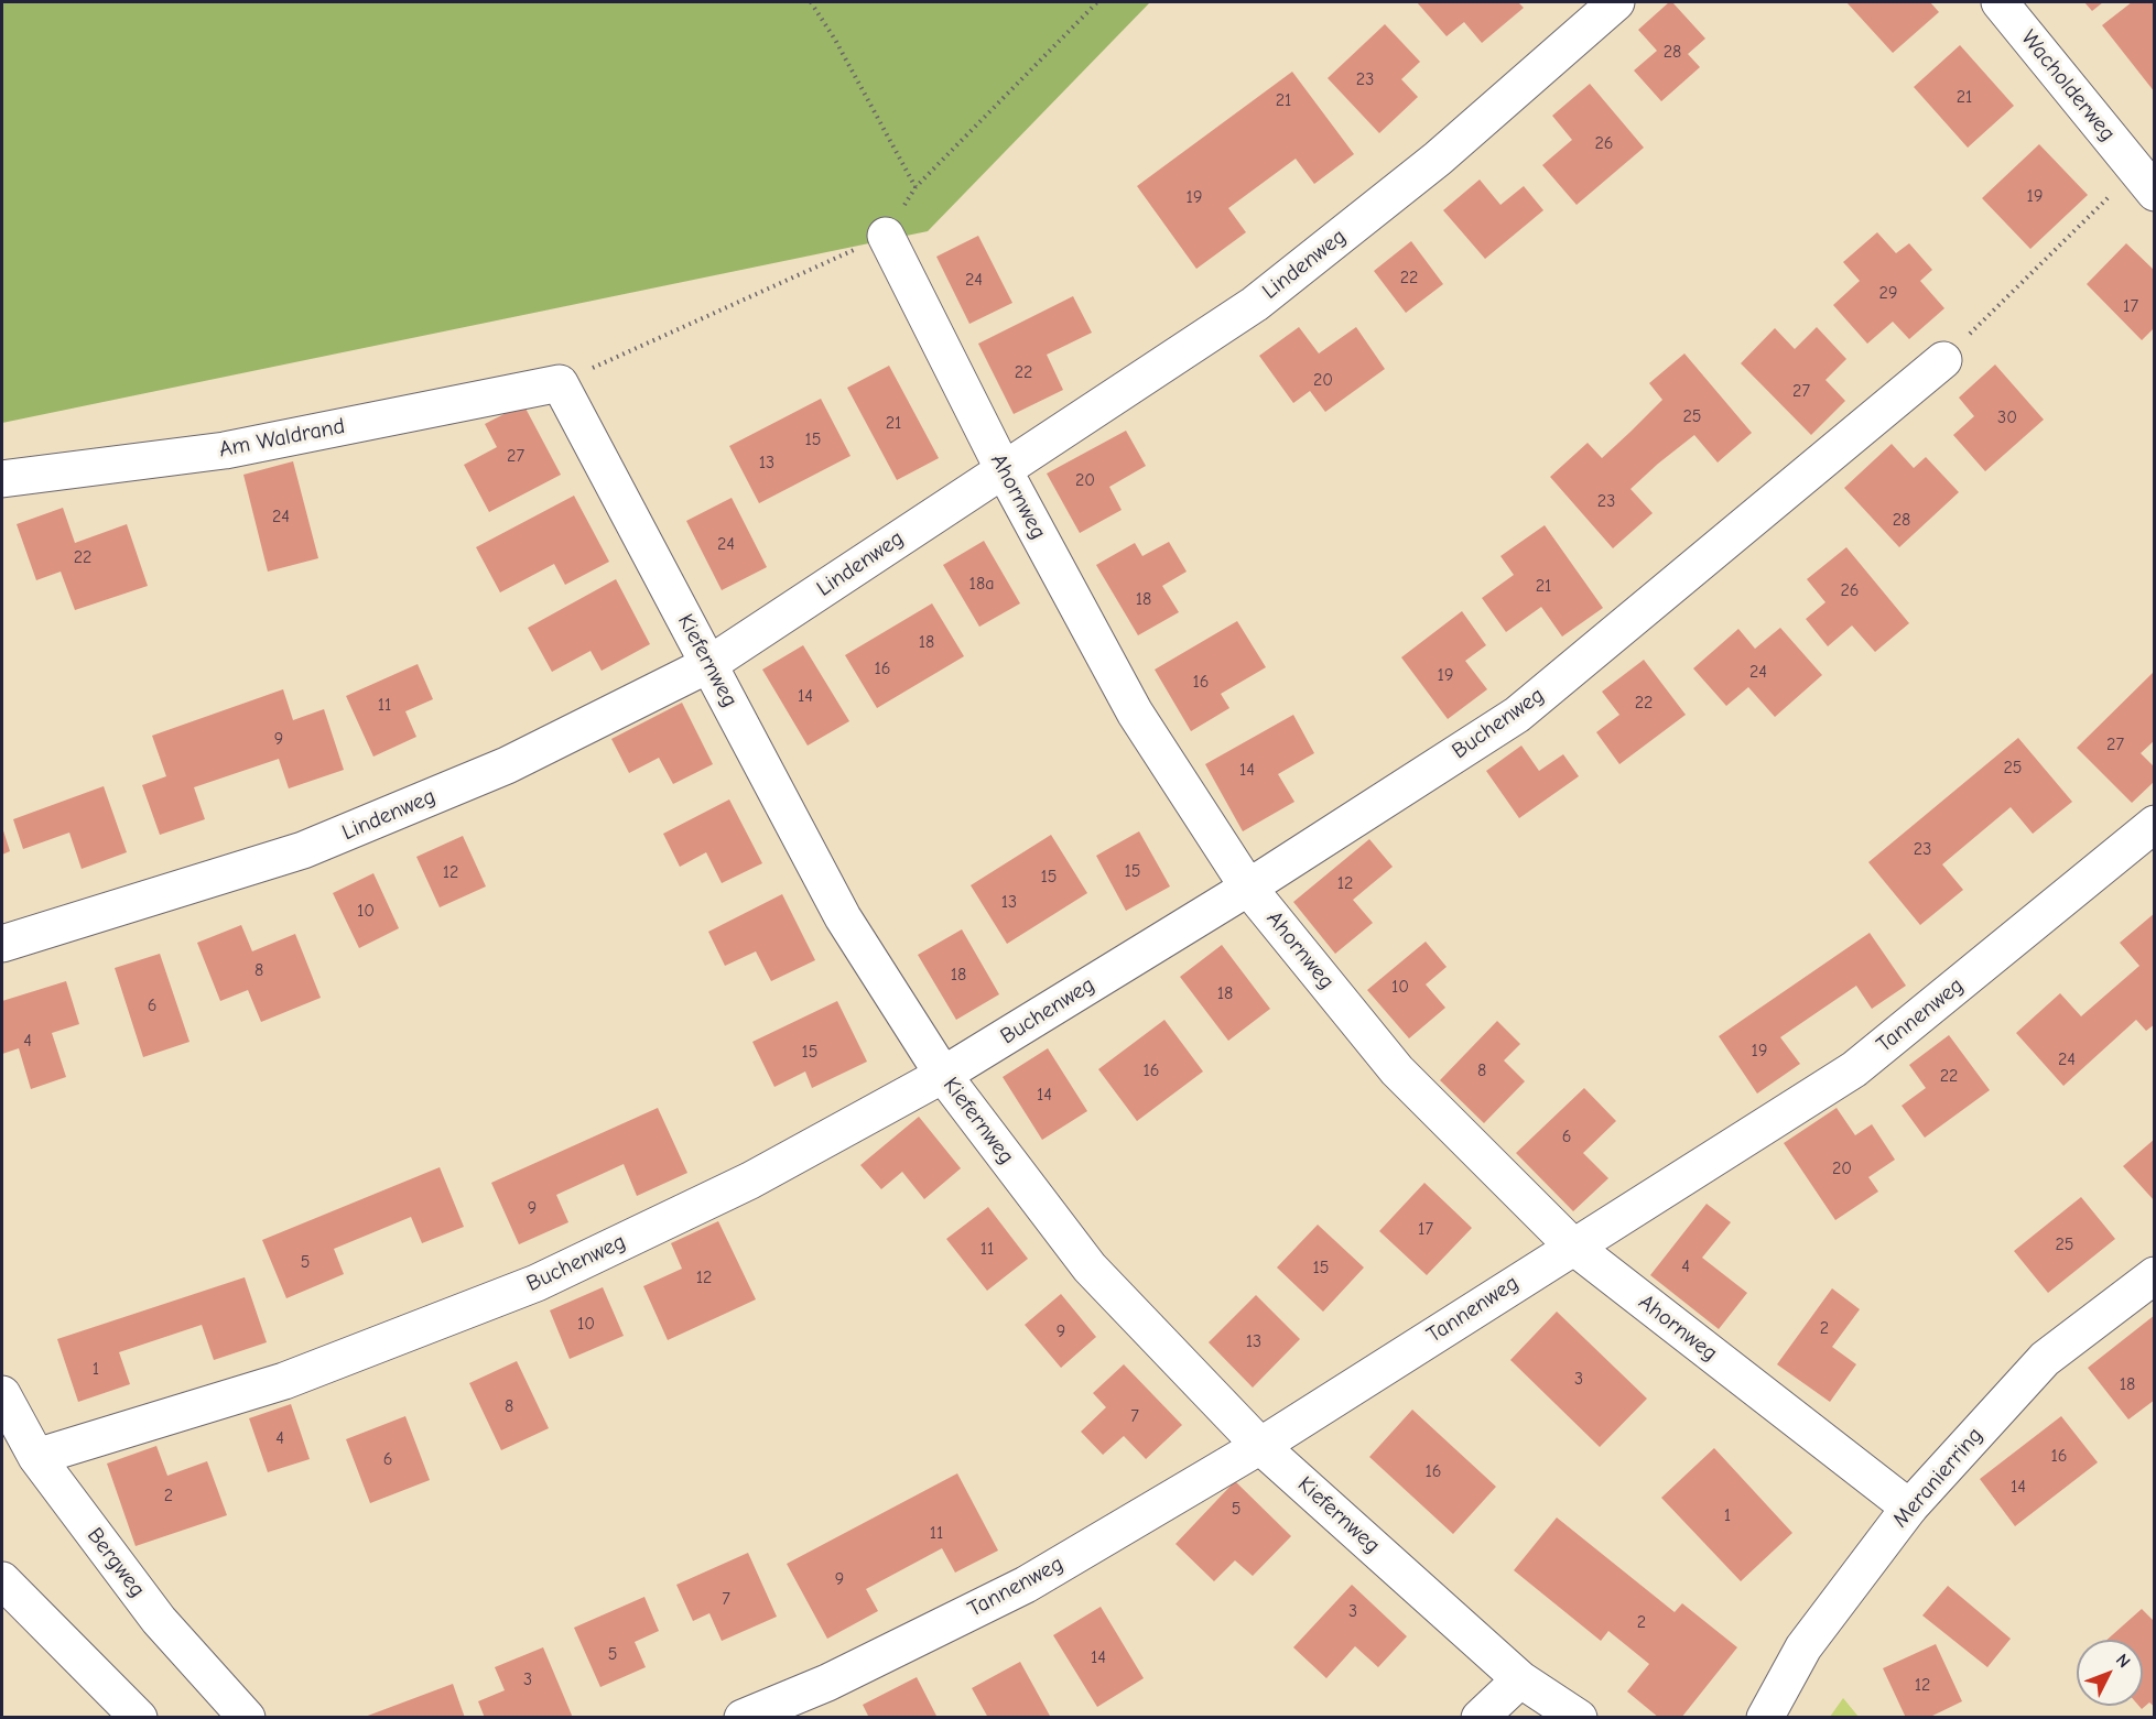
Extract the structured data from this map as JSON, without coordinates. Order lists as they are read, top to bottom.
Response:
{
  "streets": {
    "street": [
      "Wacholderweg",
      "Lindenweg",
      "Am Waldrand",
      "Ahornweg",
      "Kiefernweg",
      "Buchenweg",
      "Tannenweg",
      "Meranierring",
      "Bergweg"
    ]
  },
  "crossings": [
    ["Lindenweg", "Ahornweg"],
    ["Lindenweg", "Kiefernweg"],
    ["Am Waldrand", "Kiefernweg"],
    ["Ahornweg", "Buchenweg"],
    ["Ahornweg", "Tannenweg"],
    ["Ahornweg", "Meranierring"],
    ["Kiefernweg", "Buchenweg"],
    ["Kiefernweg", "Tannenweg"],
    ["Buchenweg", "Bergweg"]
  ],
  "house_numbers": [
    "28",
    "23",
    "21",
    "21",
    "26",
    "19",
    "19",
    "22",
    "24",
    "29",
    "17",
    "22",
    "20",
    "27",
    "25",
    "30",
    "21",
    "15",
    "27",
    "13",
    "20",
    "23",
    "24",
    "28",
    "24",
    "22",
    "18a",
    "21",
    "26",
    "18",
    "18",
    "16",
    "24",
    "19",
    "16",
    "14",
    "22",
    "11",
    "9",
    "27",
    "25",
    "14",
    "23",
    "15",
    "12",
    "15",
    "12",
    "13",
    "10",
    "8",
    "18",
    "10",
    "18",
    "6",
    "4",
    "19",
    "15",
    "24",
    "16",
    "8",
    "22",
    "14",
    "6",
    "20",
    "9",
    "17",
    "25",
    "11",
    "5",
    "4",
    "15",
    "12",
    "10",
    "2",
    "9",
    "13",
    "1",
    "3",
    "18",
    "8",
    "7",
    "4",
    "16",
    "6",
    "16",
    "14",
    "2",
    "5",
    "1",
    "11",
    "9",
    "7",
    "3",
    "2",
    "5",
    "14",
    "3",
    "12"
  ],
  "north": "top right"
}
